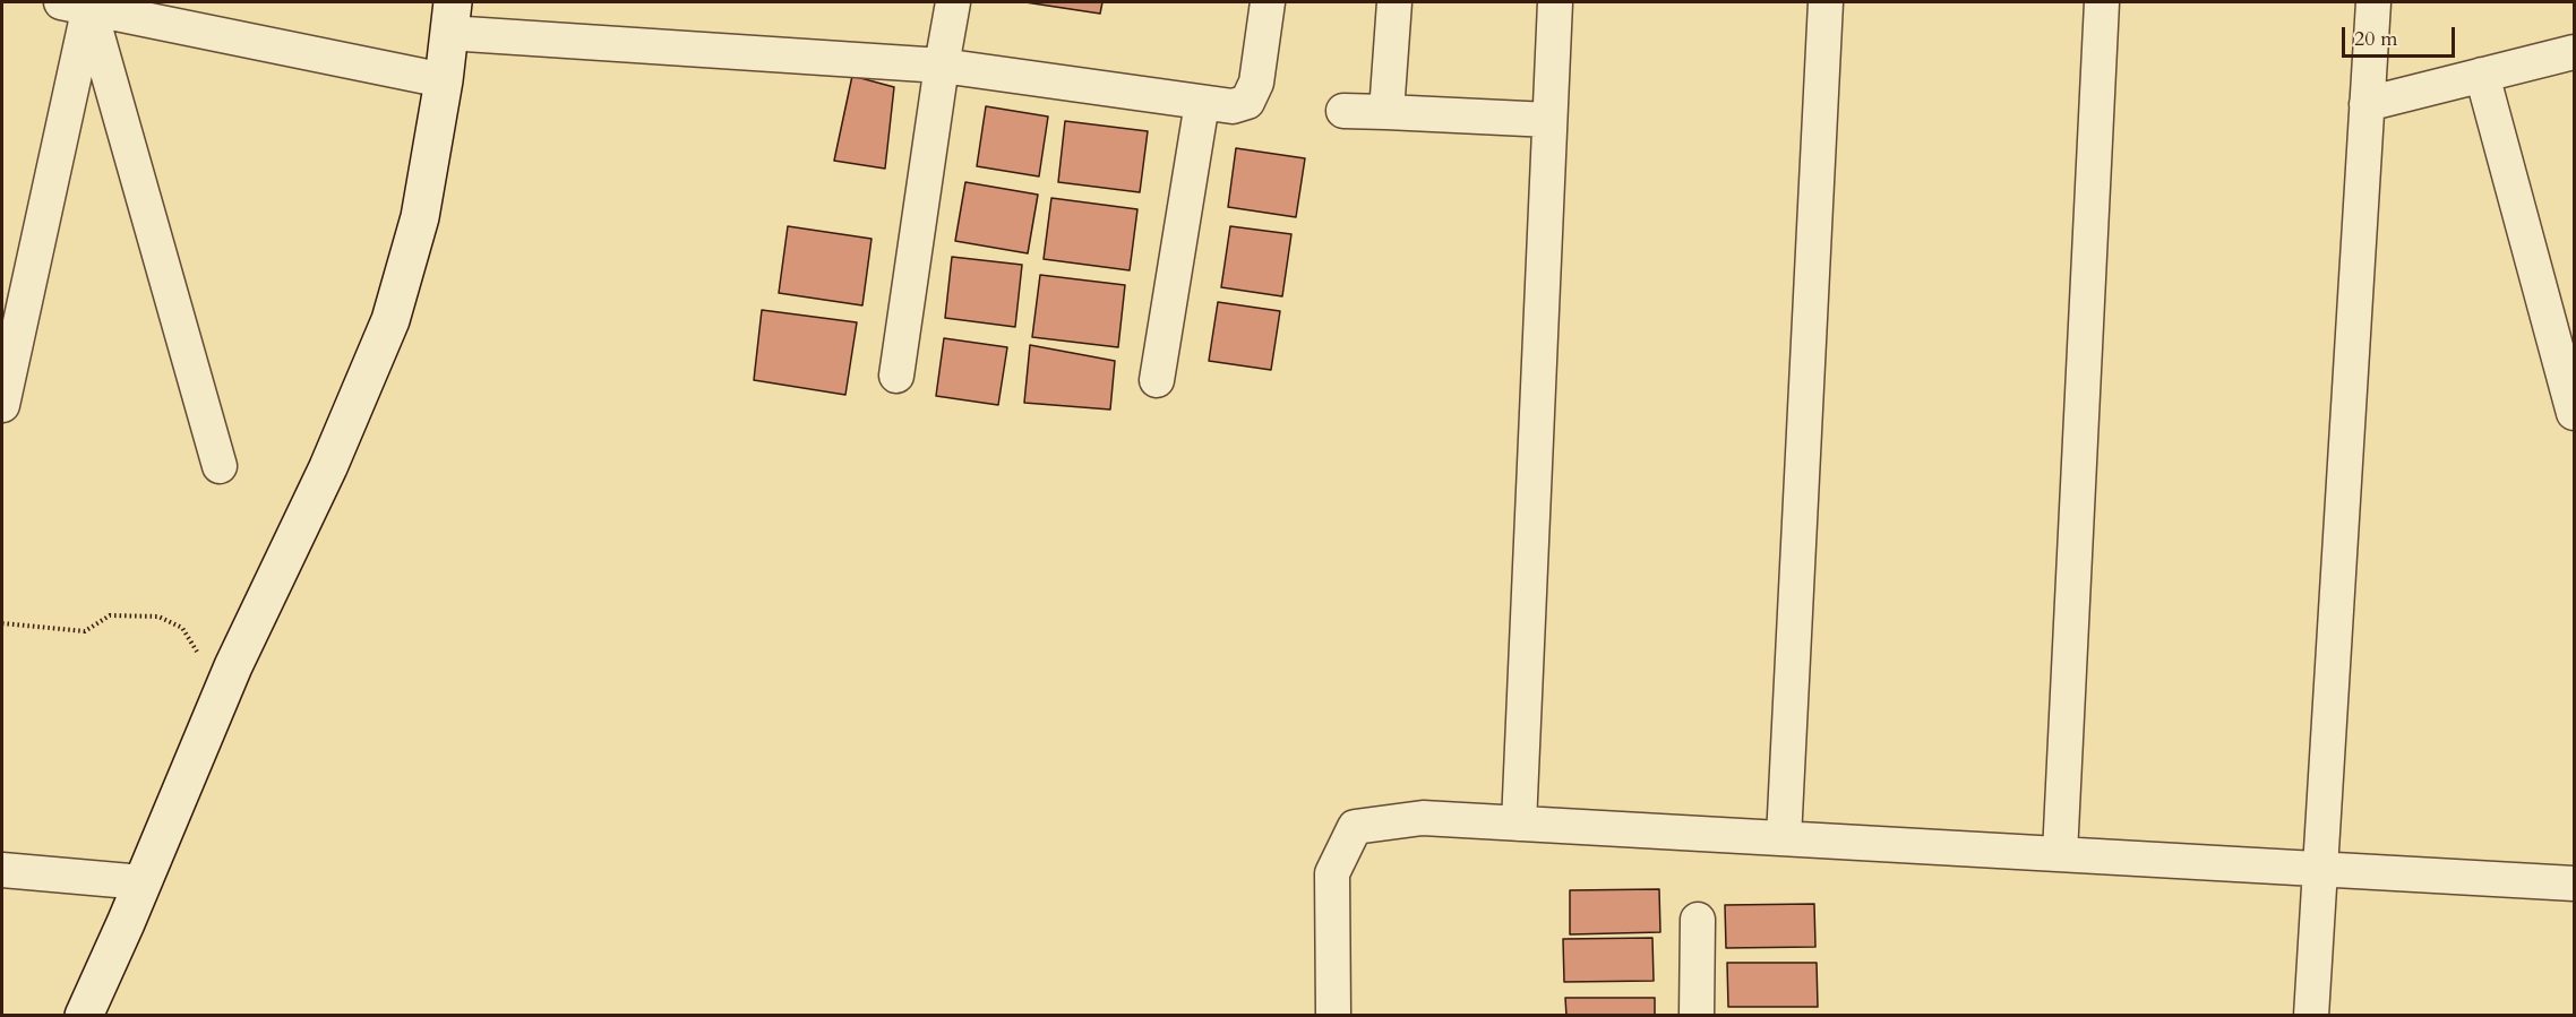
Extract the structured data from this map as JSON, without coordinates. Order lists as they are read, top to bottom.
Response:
{
  "scale_bar": "20 m"
}
